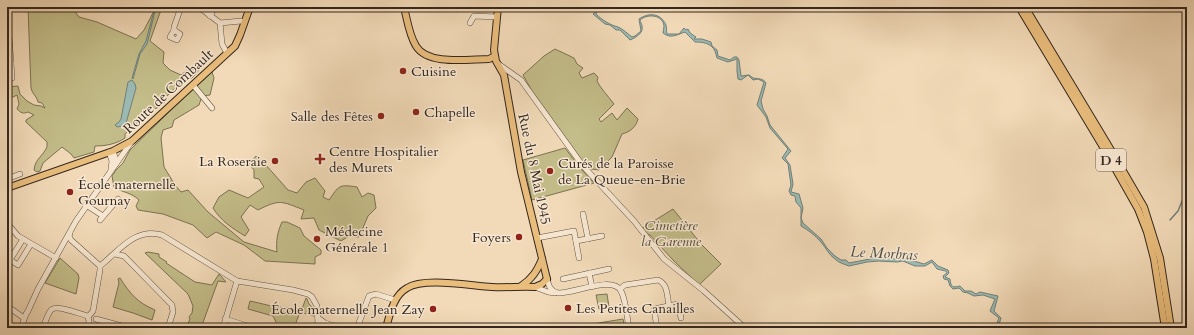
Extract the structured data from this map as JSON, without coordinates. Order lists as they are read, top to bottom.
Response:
{
  "streets": {
    "main road": ["Route de Combault", "D 4", "Rue du 8 Mai 1945"]
  },
  "water": ["Le Morbras"],
  "parks": ["Cimetière la Garenne"],
  "places": {
    "other": [
      "Cuisine",
      "Chapelle",
      "Salle des Fêtes",
      "La Roseraie",
      "Curés de la Paroisse de La Queue-en-Brie",
      "École maternelle Gournay",
      "Foyers",
      "Médecine Générale 1",
      "Les Petites Canailles",
      "École maternelle Jean Zay"
    ],
    "health": ["Centre Hospitalier des Murets"]
  }
}
